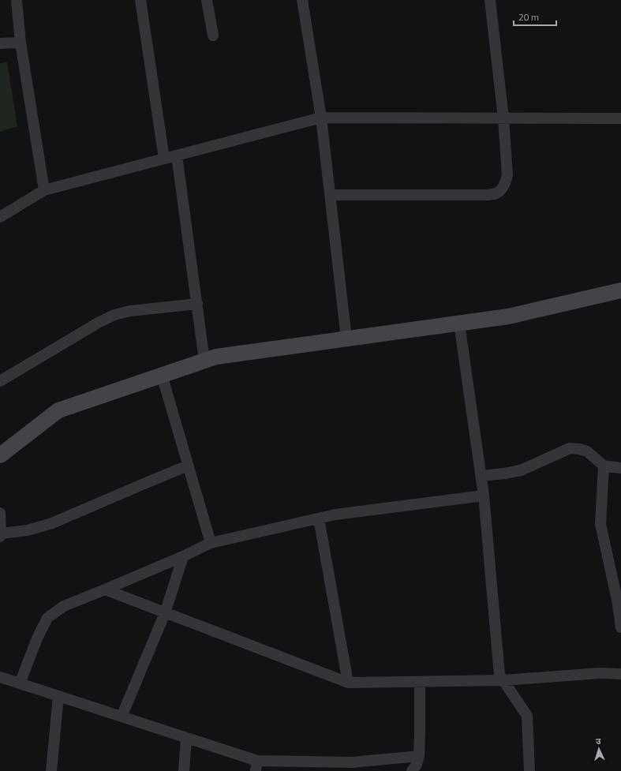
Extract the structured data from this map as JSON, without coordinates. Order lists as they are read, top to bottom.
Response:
{
  "scale_bar": "20 m",
  "north": "top"
}
